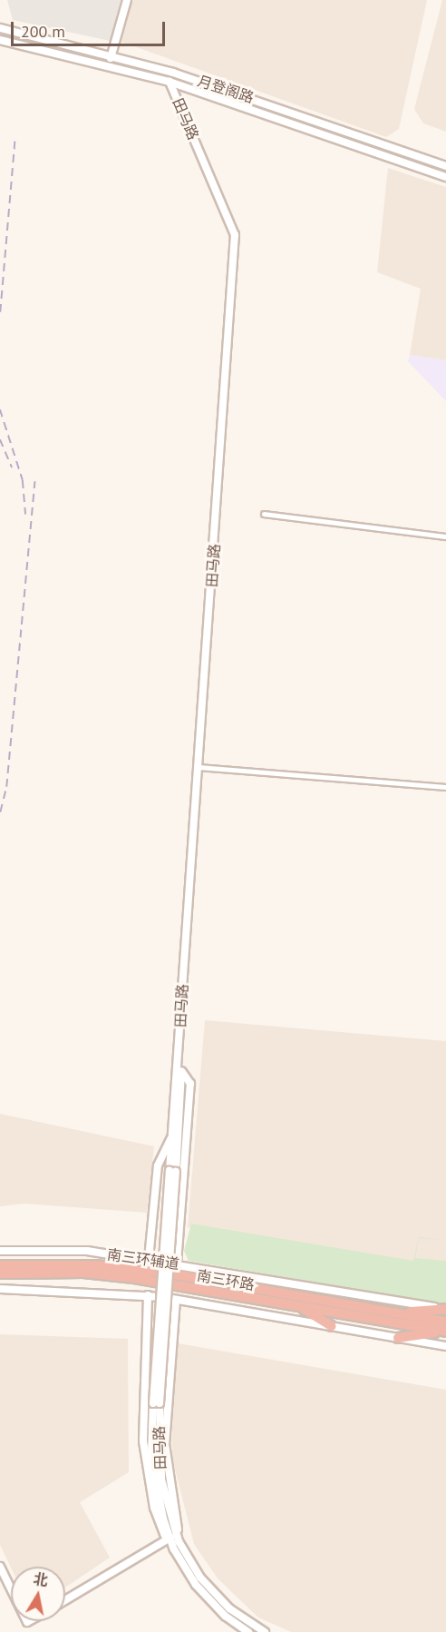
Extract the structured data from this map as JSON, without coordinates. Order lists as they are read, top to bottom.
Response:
{
  "streets": {
    "highway": ["南三环路"],
    "street": ["月登阁路", "田马路", "南三环辅道"]
  },
  "crossings": [
    ["月登阁路", "田马路"]
  ],
  "scale_bar": "200 m",
  "north": "top"
}
